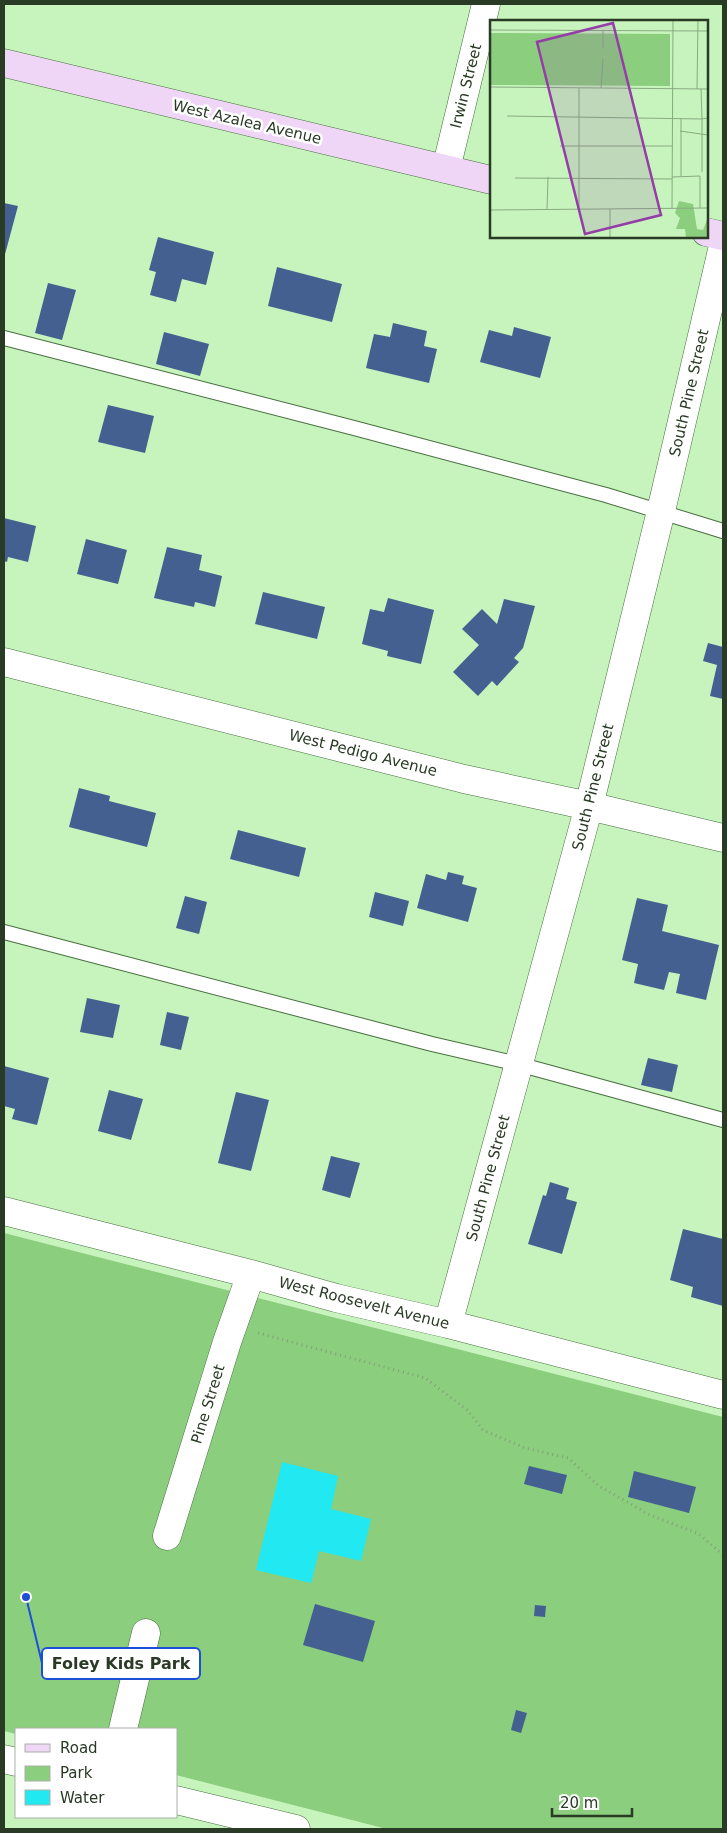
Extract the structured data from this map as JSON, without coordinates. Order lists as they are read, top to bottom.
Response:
{
  "streets": {
    "street": [
      "Irwin Street",
      "West Azalea Avenue",
      "South Pine Street",
      "West Pedigo Avenue",
      "West Roosevelt Avenue",
      "Pine Street"
    ]
  },
  "crossings": [
    ["Irwin Street", "West Azalea Avenue"],
    ["South Pine Street", "West Pedigo Avenue"],
    ["South Pine Street", "West Roosevelt Avenue"],
    ["West Roosevelt Avenue", "Pine Street"]
  ],
  "places": ["Foley Kids Park"],
  "legend": ["Road", "Park", "Water"],
  "scale_bar": "20 m"
}
